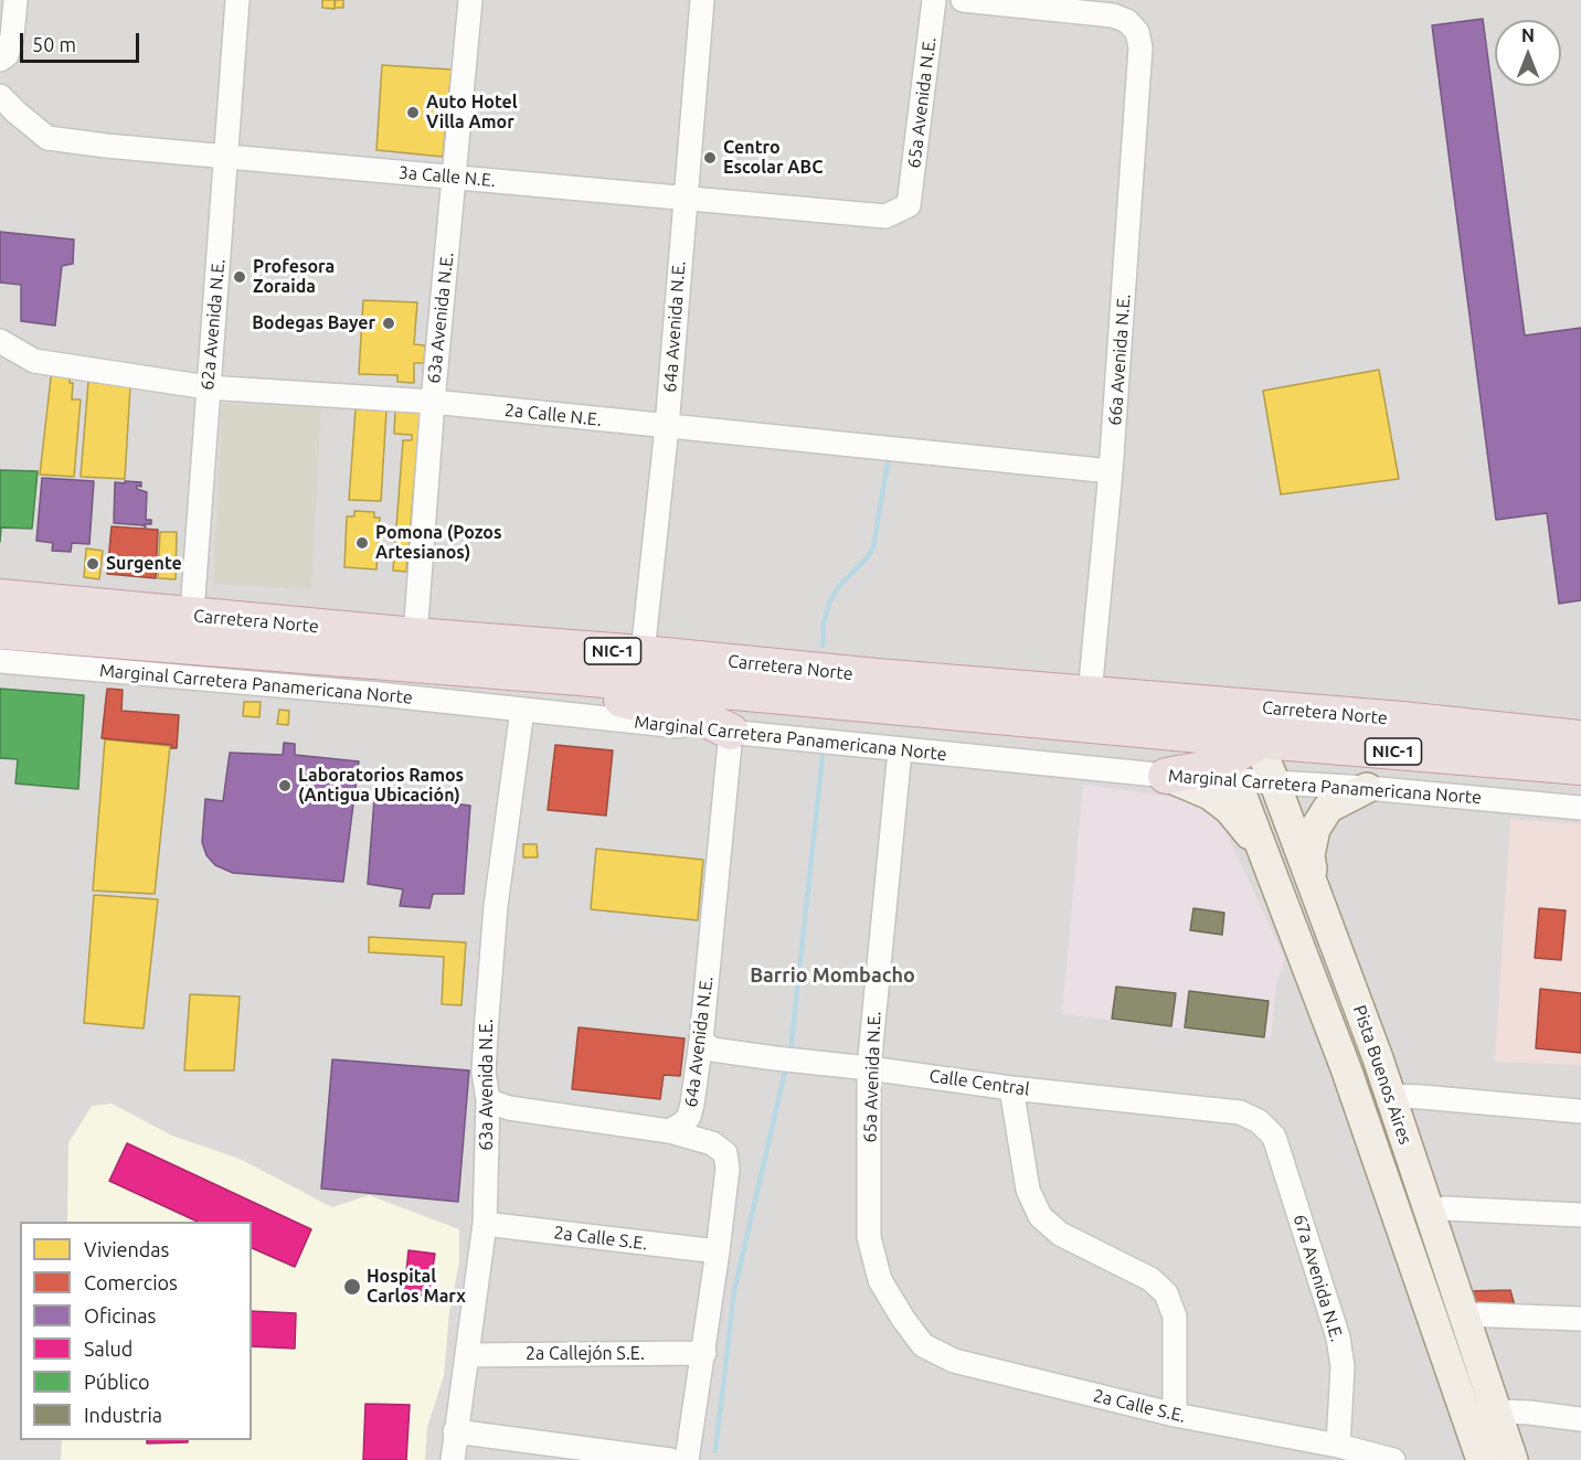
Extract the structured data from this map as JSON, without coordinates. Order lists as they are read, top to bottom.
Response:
{
  "streets": {
    "highway": ["Carretera Norte", "NIC-1"],
    "main road": ["Pista Buenos Aires"],
    "street": [
      "65a Avenida N.E.",
      "3a Calle N.E.",
      "63a Avenida N.E.",
      "62a Avenida N.E.",
      "64a Avenida N.E.",
      "66a Avenida N.E.",
      "2a Calle N.E.",
      "Marginal Carretera Panamericana Norte",
      "Calle Central",
      "2a Calle S.E.",
      "67a Avenida N.E.",
      "2a Callejón S.E."
    ]
  },
  "crossings": [
    ["65a Avenida N.E.", "3a Calle N.E."],
    ["65a Avenida N.E.", "Marginal Carretera Panamericana Norte"],
    ["65a Avenida N.E.", "Calle Central"],
    ["65a Avenida N.E.", "2a Calle S.E."],
    ["3a Calle N.E.", "63a Avenida N.E."],
    ["3a Calle N.E.", "62a Avenida N.E."],
    ["3a Calle N.E.", "64a Avenida N.E."],
    ["63a Avenida N.E.", "2a Calle N.E."],
    ["63a Avenida N.E.", "Carretera Norte"],
    ["63a Avenida N.E.", "Marginal Carretera Panamericana Norte"],
    ["63a Avenida N.E.", "2a Calle S.E."],
    ["63a Avenida N.E.", "2a Callejón S.E."],
    ["62a Avenida N.E.", "2a Calle N.E."],
    ["62a Avenida N.E.", "Carretera Norte"],
    ["64a Avenida N.E.", "2a Calle N.E."],
    ["64a Avenida N.E.", "Carretera Norte"],
    ["64a Avenida N.E.", "Marginal Carretera Panamericana Norte"],
    ["64a Avenida N.E.", "Calle Central"],
    ["64a Avenida N.E.", "2a Calle S.E."],
    ["64a Avenida N.E.", "2a Callejón S.E."],
    ["66a Avenida N.E.", "2a Calle N.E."],
    ["66a Avenida N.E.", "Carretera Norte"],
    ["Carretera Norte", "Pista Buenos Aires"],
    ["Marginal Carretera Panamericana Norte", "Pista Buenos Aires"],
    ["Calle Central", "67a Avenida N.E."],
    ["2a Calle S.E.", "67a Avenida N.E."]
  ],
  "districts": ["Barrio Mombacho"],
  "places": [
    "Auto Hotel Villa Amor",
    "Centro Escolar ABC",
    "Profesora Zoraida",
    "Bodegas Bayer",
    "Pomona (Pozos Artesianos)",
    "Surgente",
    "Laboratorios Ramos (Antigua Ubicación)",
    "Hospital Carlos Marx"
  ],
  "legend": [
    "Viviendas",
    "Comercios",
    "Oficinas",
    "Salud",
    "Público",
    "Industria"
  ],
  "scale_bar": "50 m",
  "north": "top"
}
